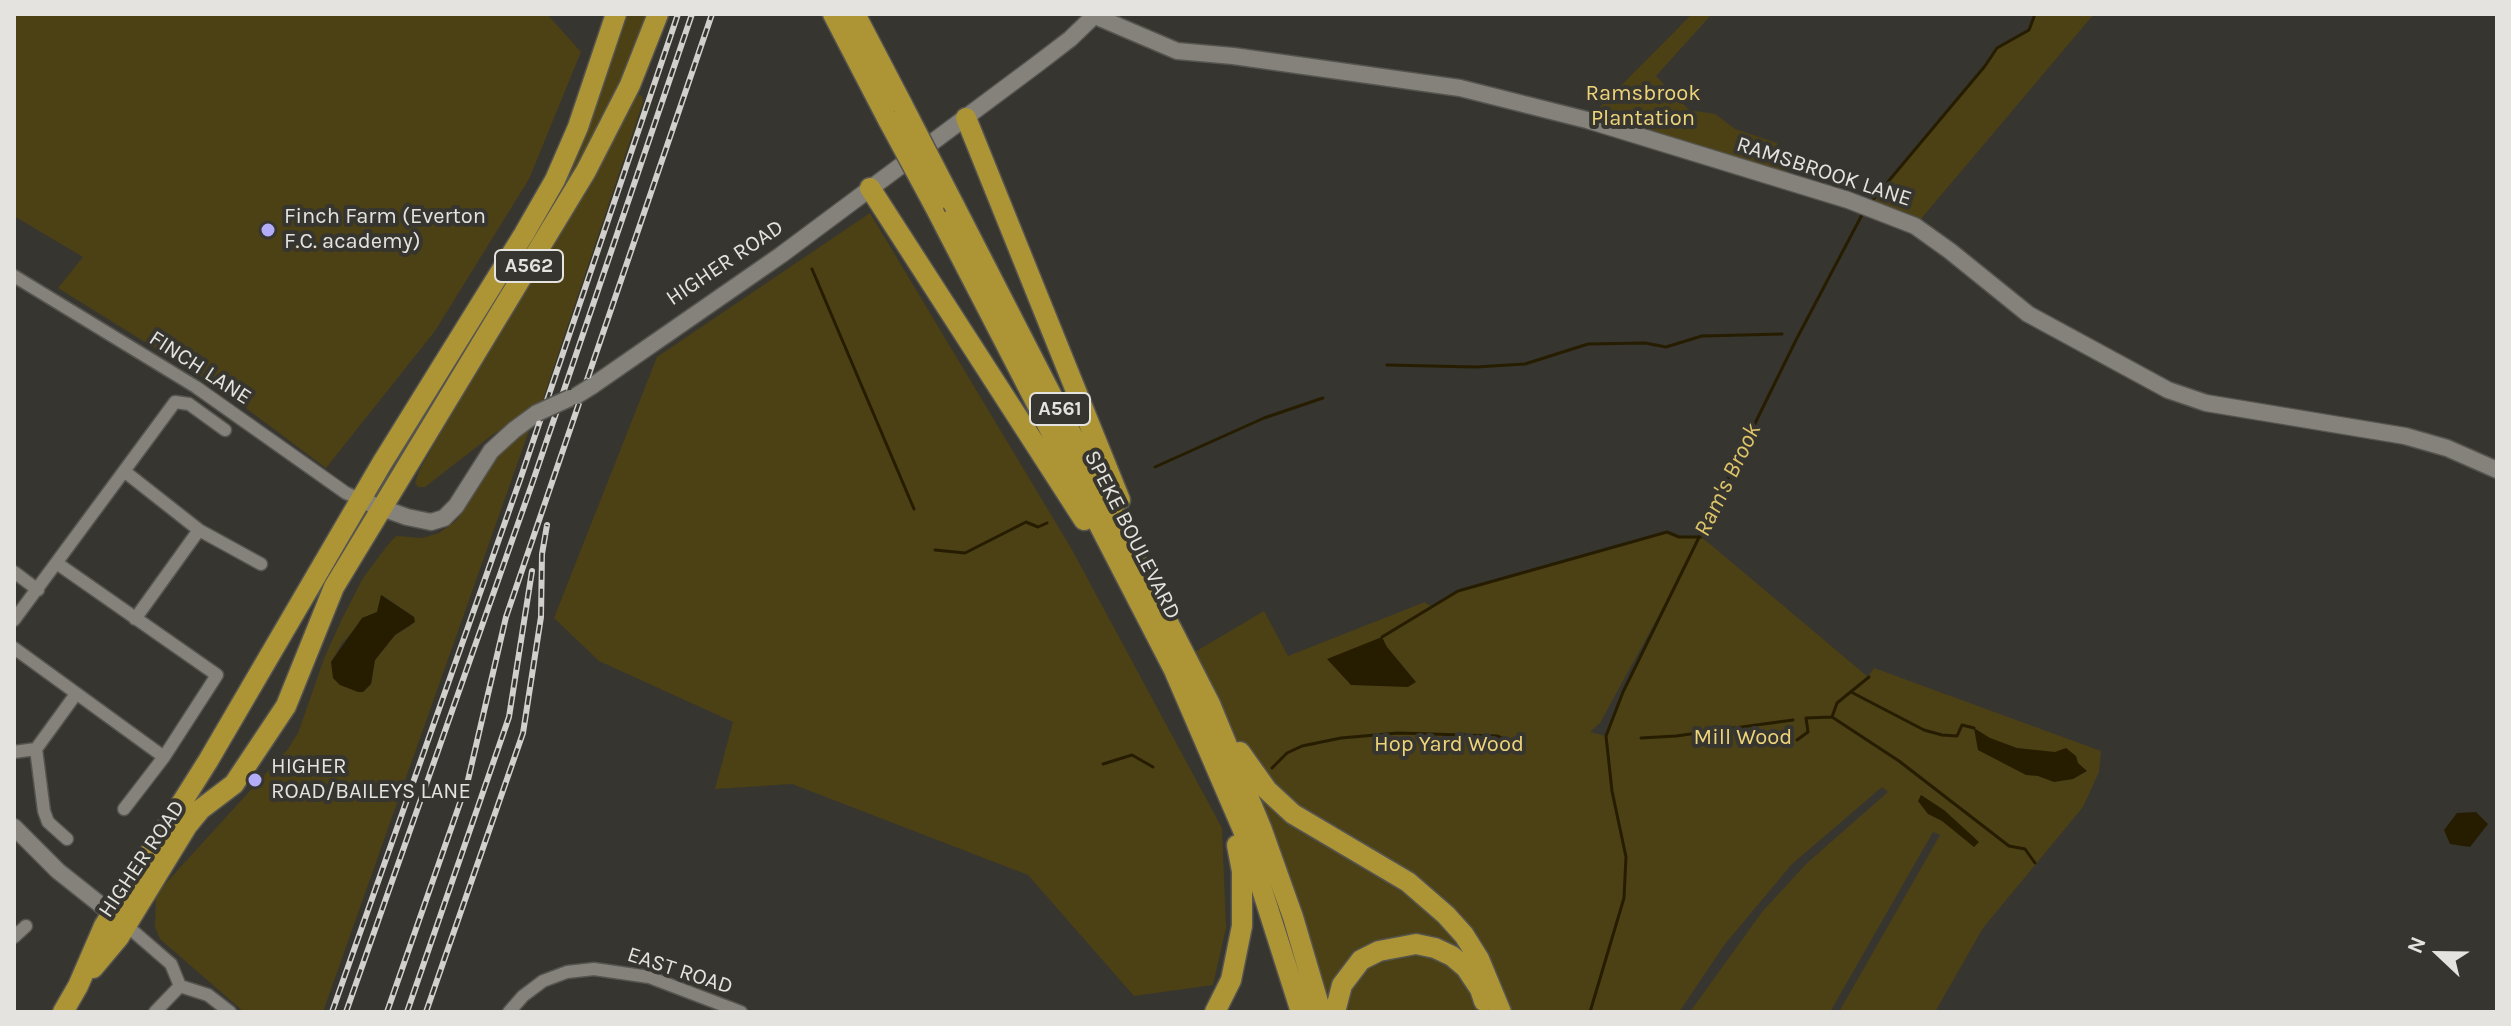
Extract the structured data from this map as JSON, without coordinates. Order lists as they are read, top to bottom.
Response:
{
  "streets": {
    "highway": [
      "HIGHER ROAD",
      "A562",
      "A561",
      "SPEKE BOULEVARD"
    ],
    "street": ["RAMSBROOK LANE", "FINCH LANE", "EAST ROAD"]
  },
  "crossings": [
    ["RAMSBROOK LANE", "HIGHER ROAD"],
    ["HIGHER ROAD", "FINCH LANE"]
  ],
  "water": ["Ram's Brook"],
  "parks": ["Ramsbrook Plantation", "Mill Wood", "Hop Yard Wood"],
  "places": ["Finch Farm (Everton F.C. academy)", "HIGHER ROAD/BAILEYS LANE"],
  "north": "left"
}
